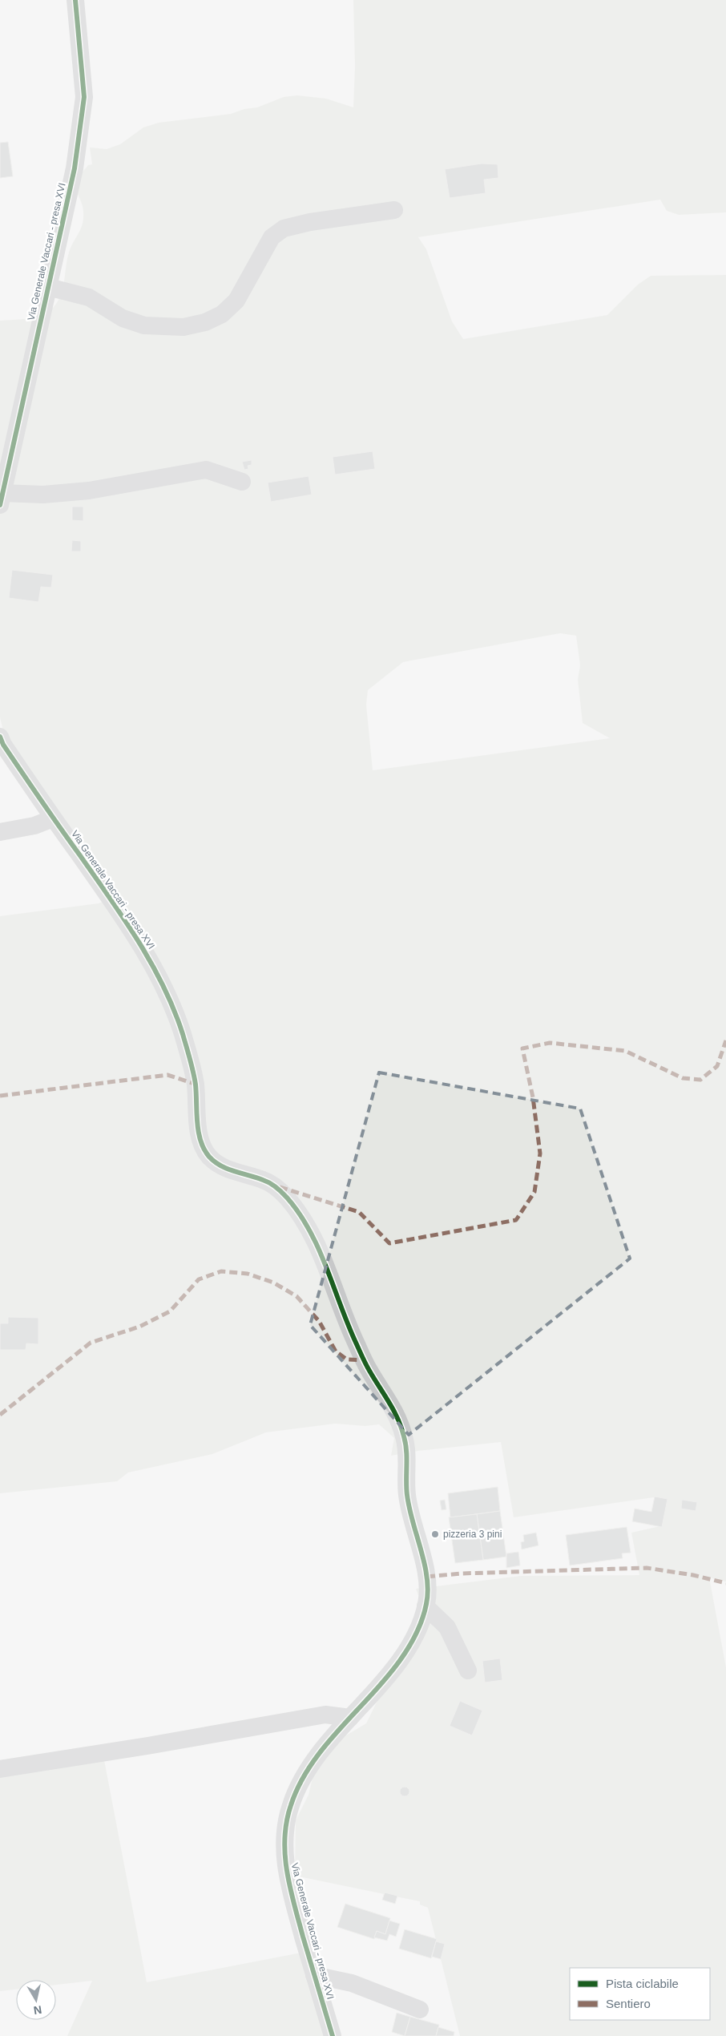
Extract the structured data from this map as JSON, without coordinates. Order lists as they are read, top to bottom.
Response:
{
  "streets": {
    "street": ["Via Generale Vaccari - presa XVI"]
  },
  "places": ["pizzeria 3 pini"],
  "legend": ["Pista ciclabile", "Sentiero"],
  "north": "bottom"
}
